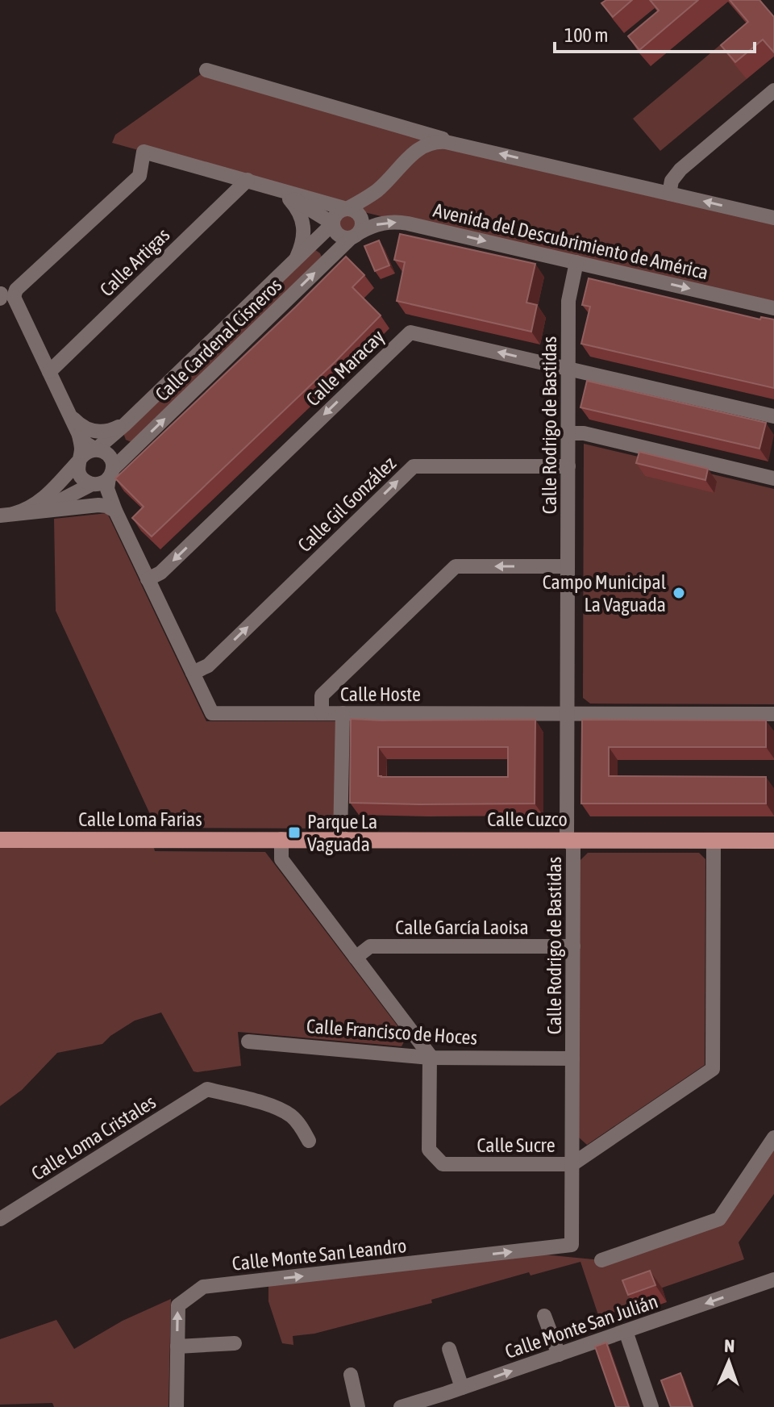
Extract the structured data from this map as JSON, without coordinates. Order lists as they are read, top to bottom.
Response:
{
  "streets": {
    "main road": ["Calle Loma Farias", "Calle Cuzco"],
    "street": [
      "Avenida del Descubrimiento de América",
      "Calle Artigas",
      "Calle Cardenal Cisneros",
      "Calle Maracay",
      "Calle Rodrigo de Bastidas",
      "Calle Gil González",
      "Calle Hoste",
      "Calle García Laoisa",
      "Calle Francisco de Hoces",
      "Calle Loma Cristales",
      "Calle Sucre",
      "Calle Monte San Leandro",
      "Calle Monte San Julián"
    ]
  },
  "crossings": [
    ["Avenida del Descubrimiento de América", "Calle Cardenal Cisneros"],
    ["Avenida del Descubrimiento de América", "Calle Rodrigo de Bastidas"],
    ["Calle Cardenal Cisneros", "Calle Hoste"],
    ["Calle Maracay", "Calle Rodrigo de Bastidas"],
    ["Calle Maracay", "Calle Hoste"],
    ["Calle Rodrigo de Bastidas", "Calle Gil González"],
    ["Calle Rodrigo de Bastidas", "Calle Hoste"],
    ["Calle Rodrigo de Bastidas", "Calle Cuzco"],
    ["Calle Rodrigo de Bastidas", "Calle García Laoisa"],
    ["Calle Rodrigo de Bastidas", "Calle Francisco de Hoces"],
    ["Calle Rodrigo de Bastidas", "Calle Sucre"],
    ["Calle Rodrigo de Bastidas", "Calle Monte San Leandro"],
    ["Calle Gil González", "Calle Hoste"],
    ["Calle Loma Farias", "Calle Cuzco"],
    ["Calle Cuzco", "Calle Sucre"],
    ["Calle Francisco de Hoces", "Calle Sucre"]
  ],
  "one_way": ["Calle Maracay", "Calle Monte San Leandro"],
  "places": {
    "other": ["Campo Municipal La Vaguada"],
    "transit": ["Parque La Vaguada"]
  },
  "scale_bar": "100 m",
  "north": "top"
}
